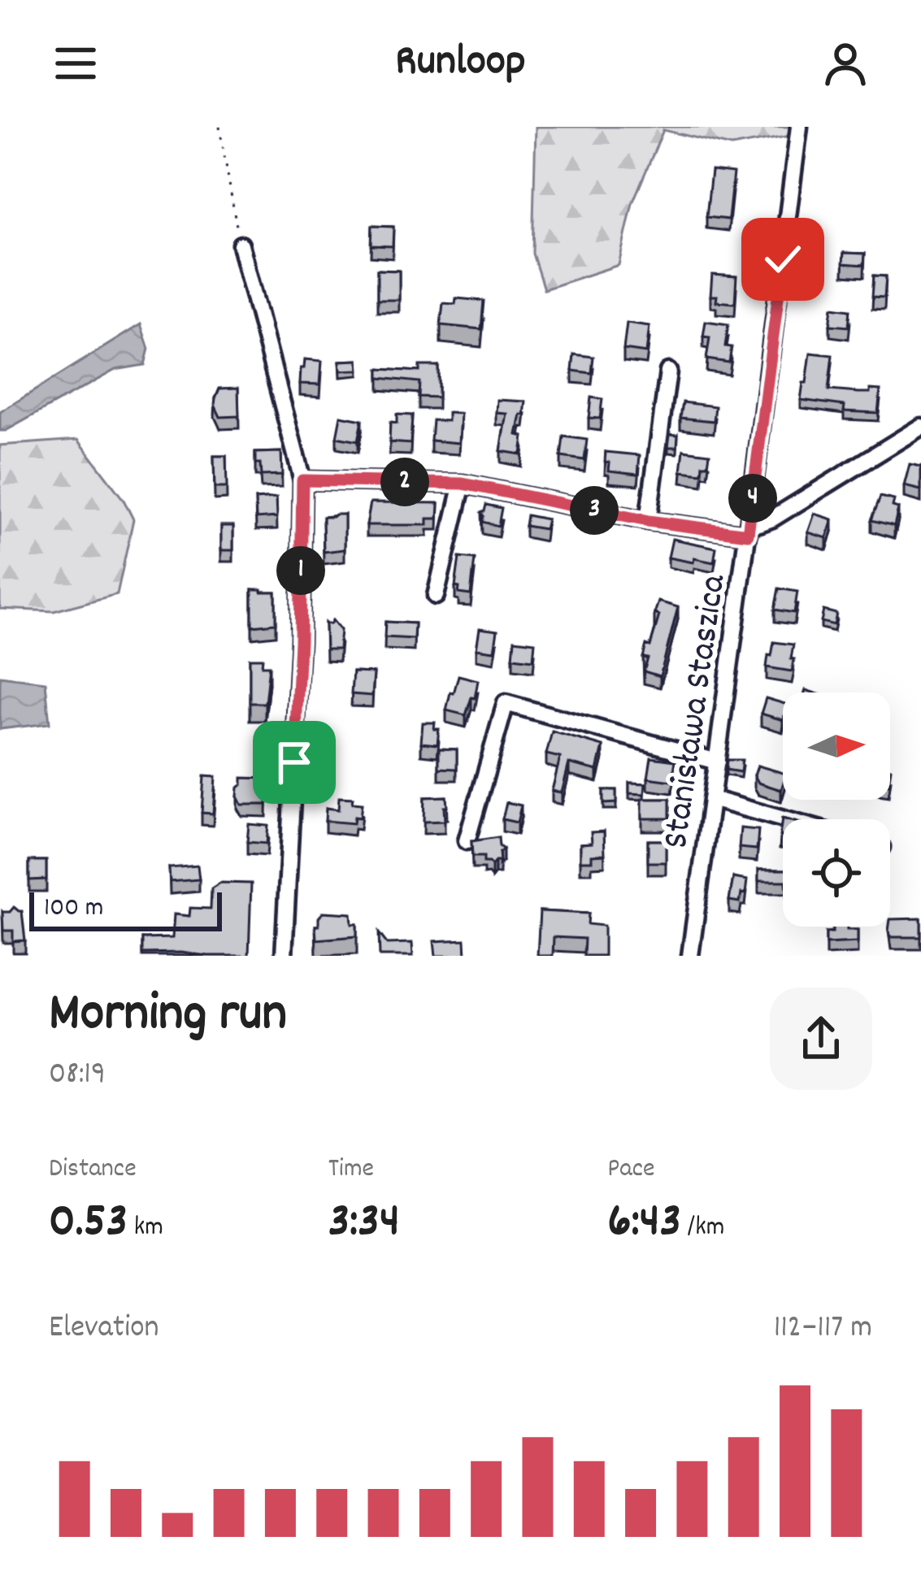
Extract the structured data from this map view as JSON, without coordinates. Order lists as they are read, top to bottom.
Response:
{
  "streets": {
    "street": ["Stanisława Staszica"]
  },
  "scale_bar": "100 m",
  "north": "right",
  "page": {
    "header": "Runloop",
    "pins": [
      "2",
      "4",
      "3",
      "1"
    ],
    "scale": "100 m",
    "heading": ["Morning run", "08:19"],
    "stats": [
      ["Distance", "0.53 km"],
      ["Time", "3:34"],
      ["Pace", "6:43 /km"]
    ],
    "chart": ["Elevation", "112–117 m"]
  }
}
